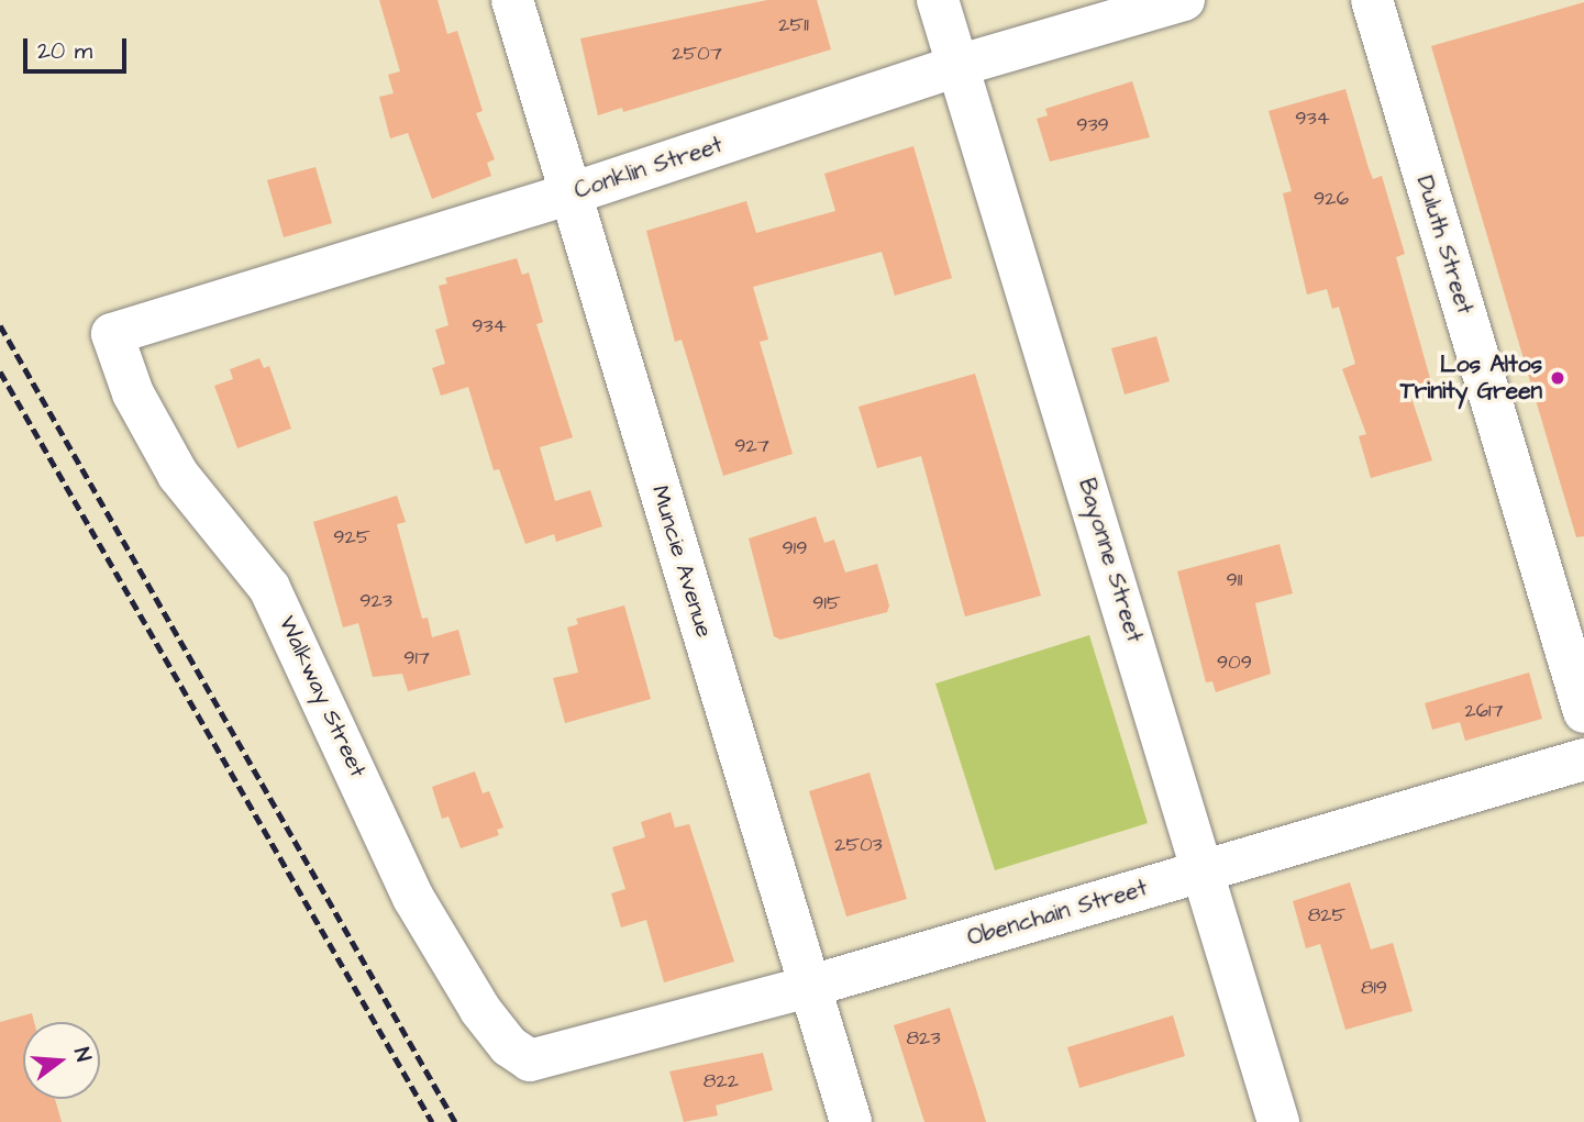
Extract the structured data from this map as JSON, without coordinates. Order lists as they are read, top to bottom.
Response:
{
  "streets": {
    "street": [
      "Conklin Street",
      "Duluth Street",
      "Bayonne Street",
      "Muncie Avenue",
      "Walkway Street",
      "Obenchain Street"
    ]
  },
  "crossings": [
    ["Conklin Street", "Bayonne Street"],
    ["Conklin Street", "Muncie Avenue"],
    ["Conklin Street", "Walkway Street"],
    ["Bayonne Street", "Obenchain Street"],
    ["Muncie Avenue", "Obenchain Street"],
    ["Walkway Street", "Obenchain Street"]
  ],
  "places": ["Los Altos Trinity Green"],
  "house_numbers": [
    "2511",
    "2507",
    "934",
    "939",
    "926",
    "934",
    "927",
    "925",
    "919",
    "911",
    "923",
    "915",
    "917",
    "909",
    "2617",
    "2503",
    "825",
    "819",
    "823",
    "822"
  ],
  "scale_bar": "20 m",
  "north": "right"
}
